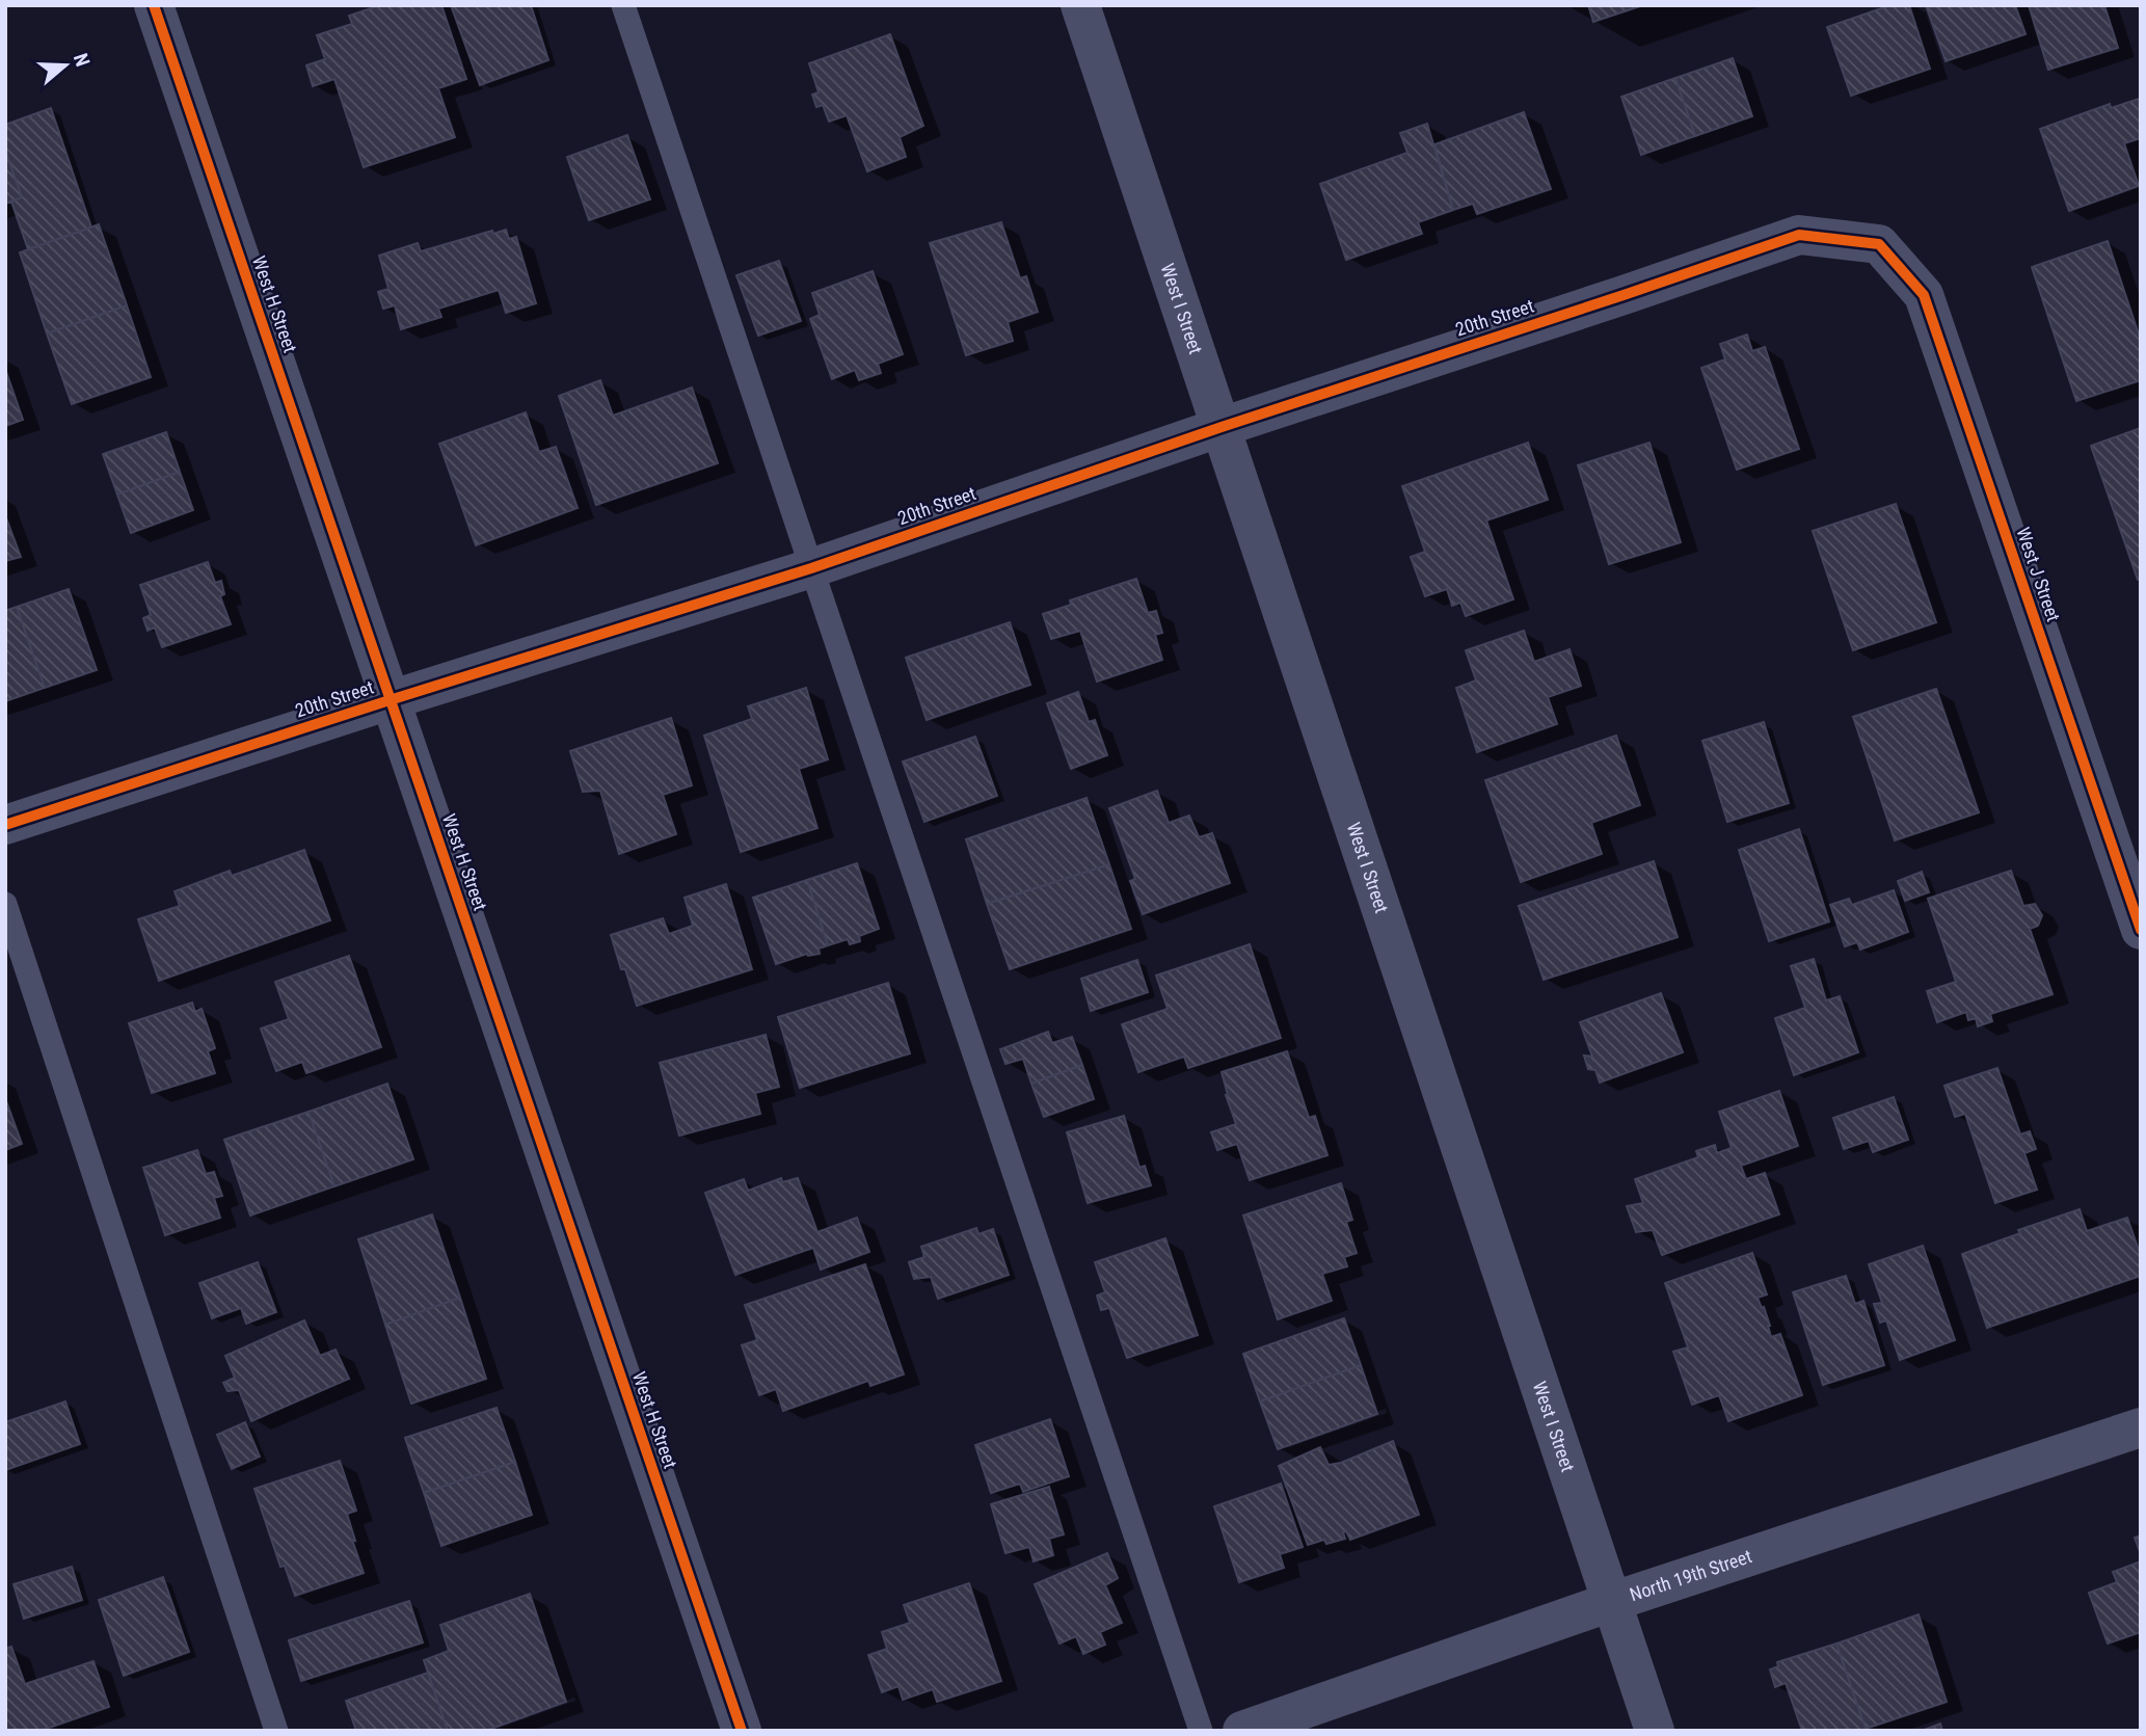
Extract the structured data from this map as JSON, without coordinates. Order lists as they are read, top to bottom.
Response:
{
  "streets": {
    "street": [
      "West H Street",
      "West I Street",
      "20th Street",
      "West J Street",
      "North 19th Street"
    ]
  },
  "crossings": [
    ["West H Street", "20th Street"],
    ["West I Street", "20th Street"],
    ["West I Street", "North 19th Street"],
    ["20th Street", "West J Street"]
  ],
  "north": "right"
}
